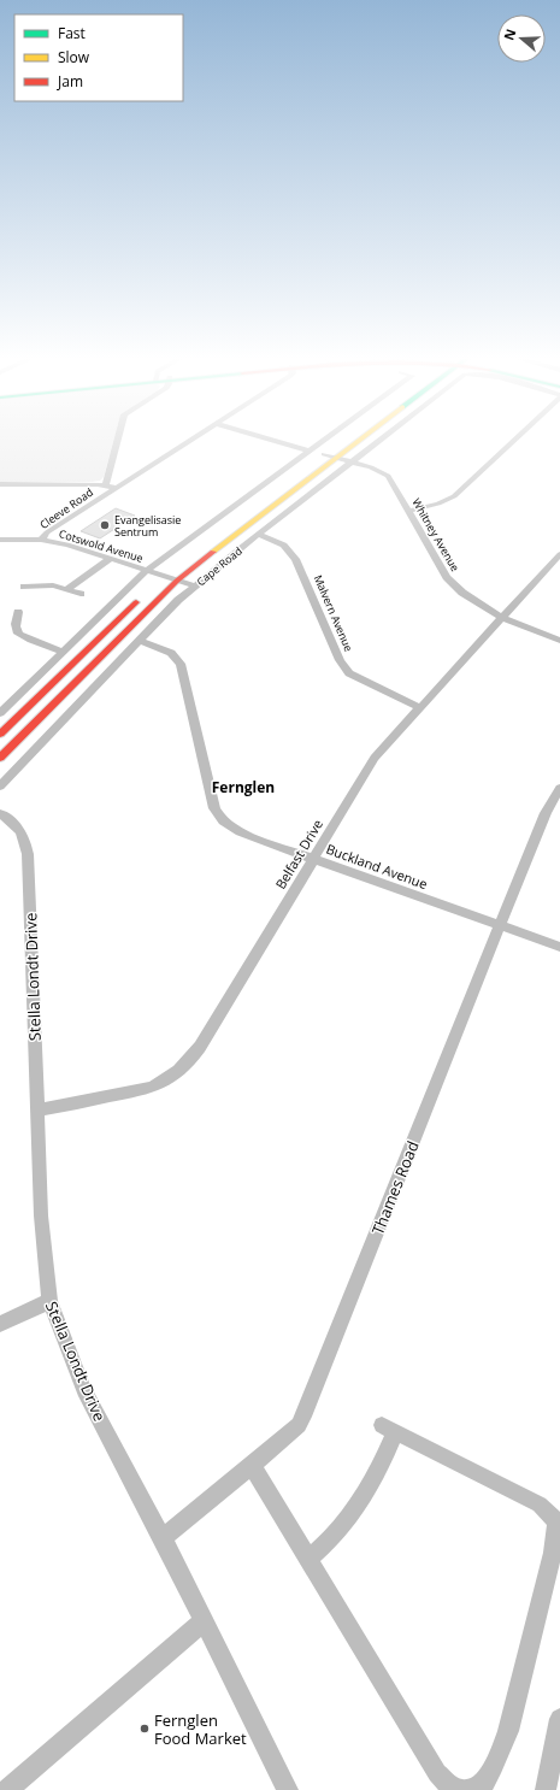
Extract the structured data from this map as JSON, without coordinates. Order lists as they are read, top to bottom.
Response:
{
  "streets": {
    "main road": ["Cape Road"],
    "street": [
      "Cleeve Road",
      "Whitney Avenue",
      "Cotswold Avenue",
      "Malvern Avenue",
      "Belfast Drive",
      "Buckland Avenue",
      "Stella Londt Drive",
      "Thames Road"
    ]
  },
  "crossings": [
    ["Cleeve Road", "Cotswold Avenue"],
    ["Whitney Avenue", "Cape Road"],
    ["Whitney Avenue", "Belfast Drive"],
    ["Cotswold Avenue", "Cape Road"],
    ["Cape Road", "Malvern Avenue"],
    ["Cape Road", "Buckland Avenue"],
    ["Malvern Avenue", "Belfast Drive"],
    ["Belfast Drive", "Buckland Avenue"],
    ["Belfast Drive", "Stella Londt Drive"],
    ["Buckland Avenue", "Thames Road"],
    ["Stella Londt Drive", "Thames Road"]
  ],
  "districts": ["Fernglen"],
  "places": ["Evangelisasie Sentrum", "Fernglen Food Market"],
  "legend": ["Fast", "Slow", "Jam"],
  "north": "left"
}
